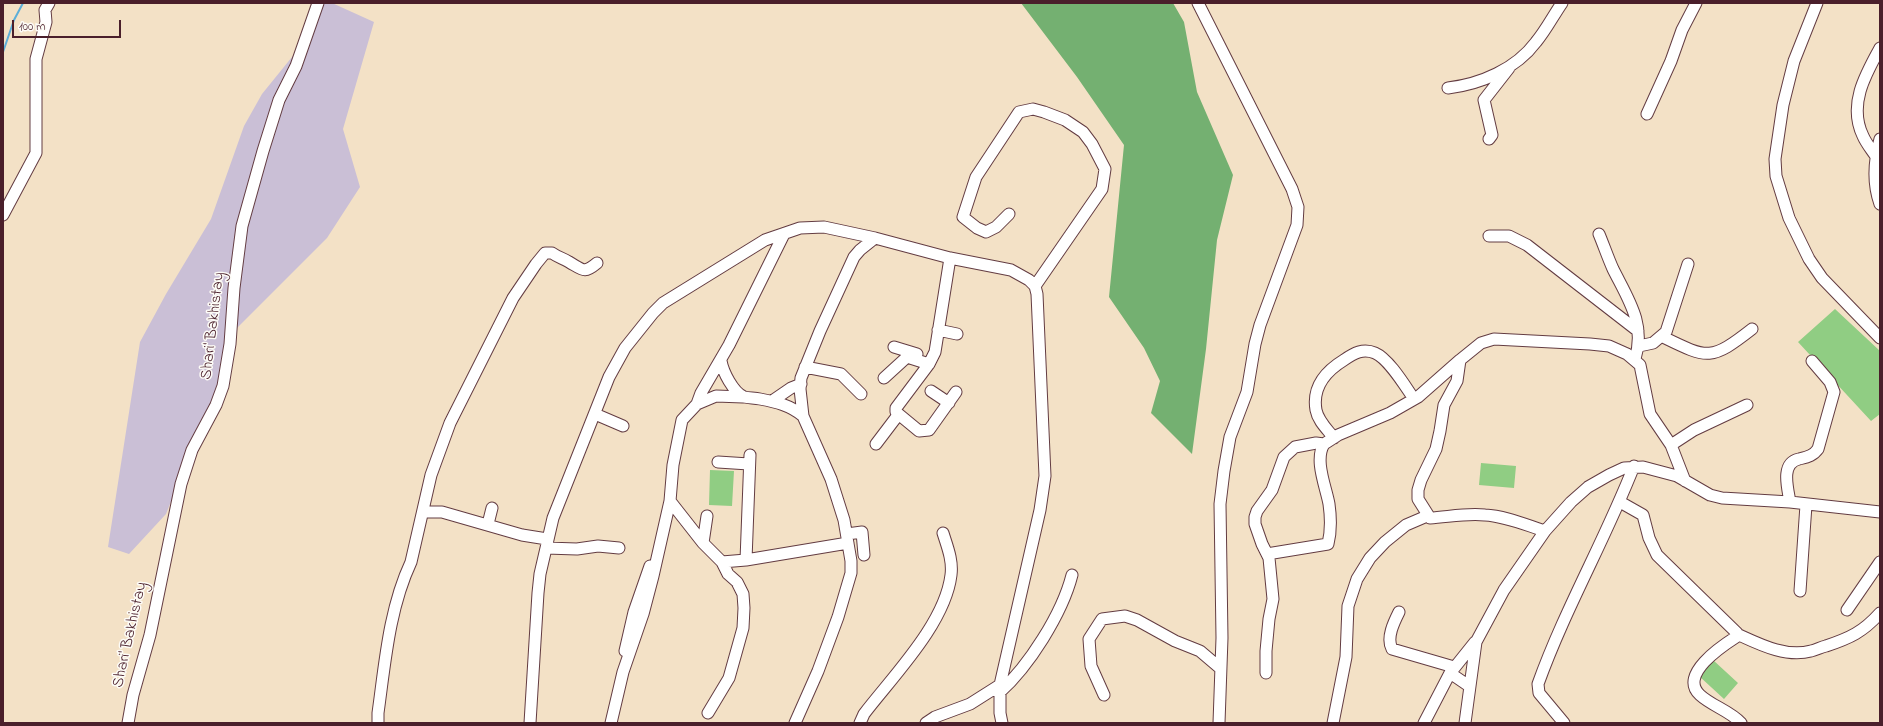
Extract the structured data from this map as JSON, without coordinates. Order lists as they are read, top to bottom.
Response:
{
  "streets": {
    "street": ["Shari' Bakhistay"]
  },
  "scale_bar": "100 m"
}
